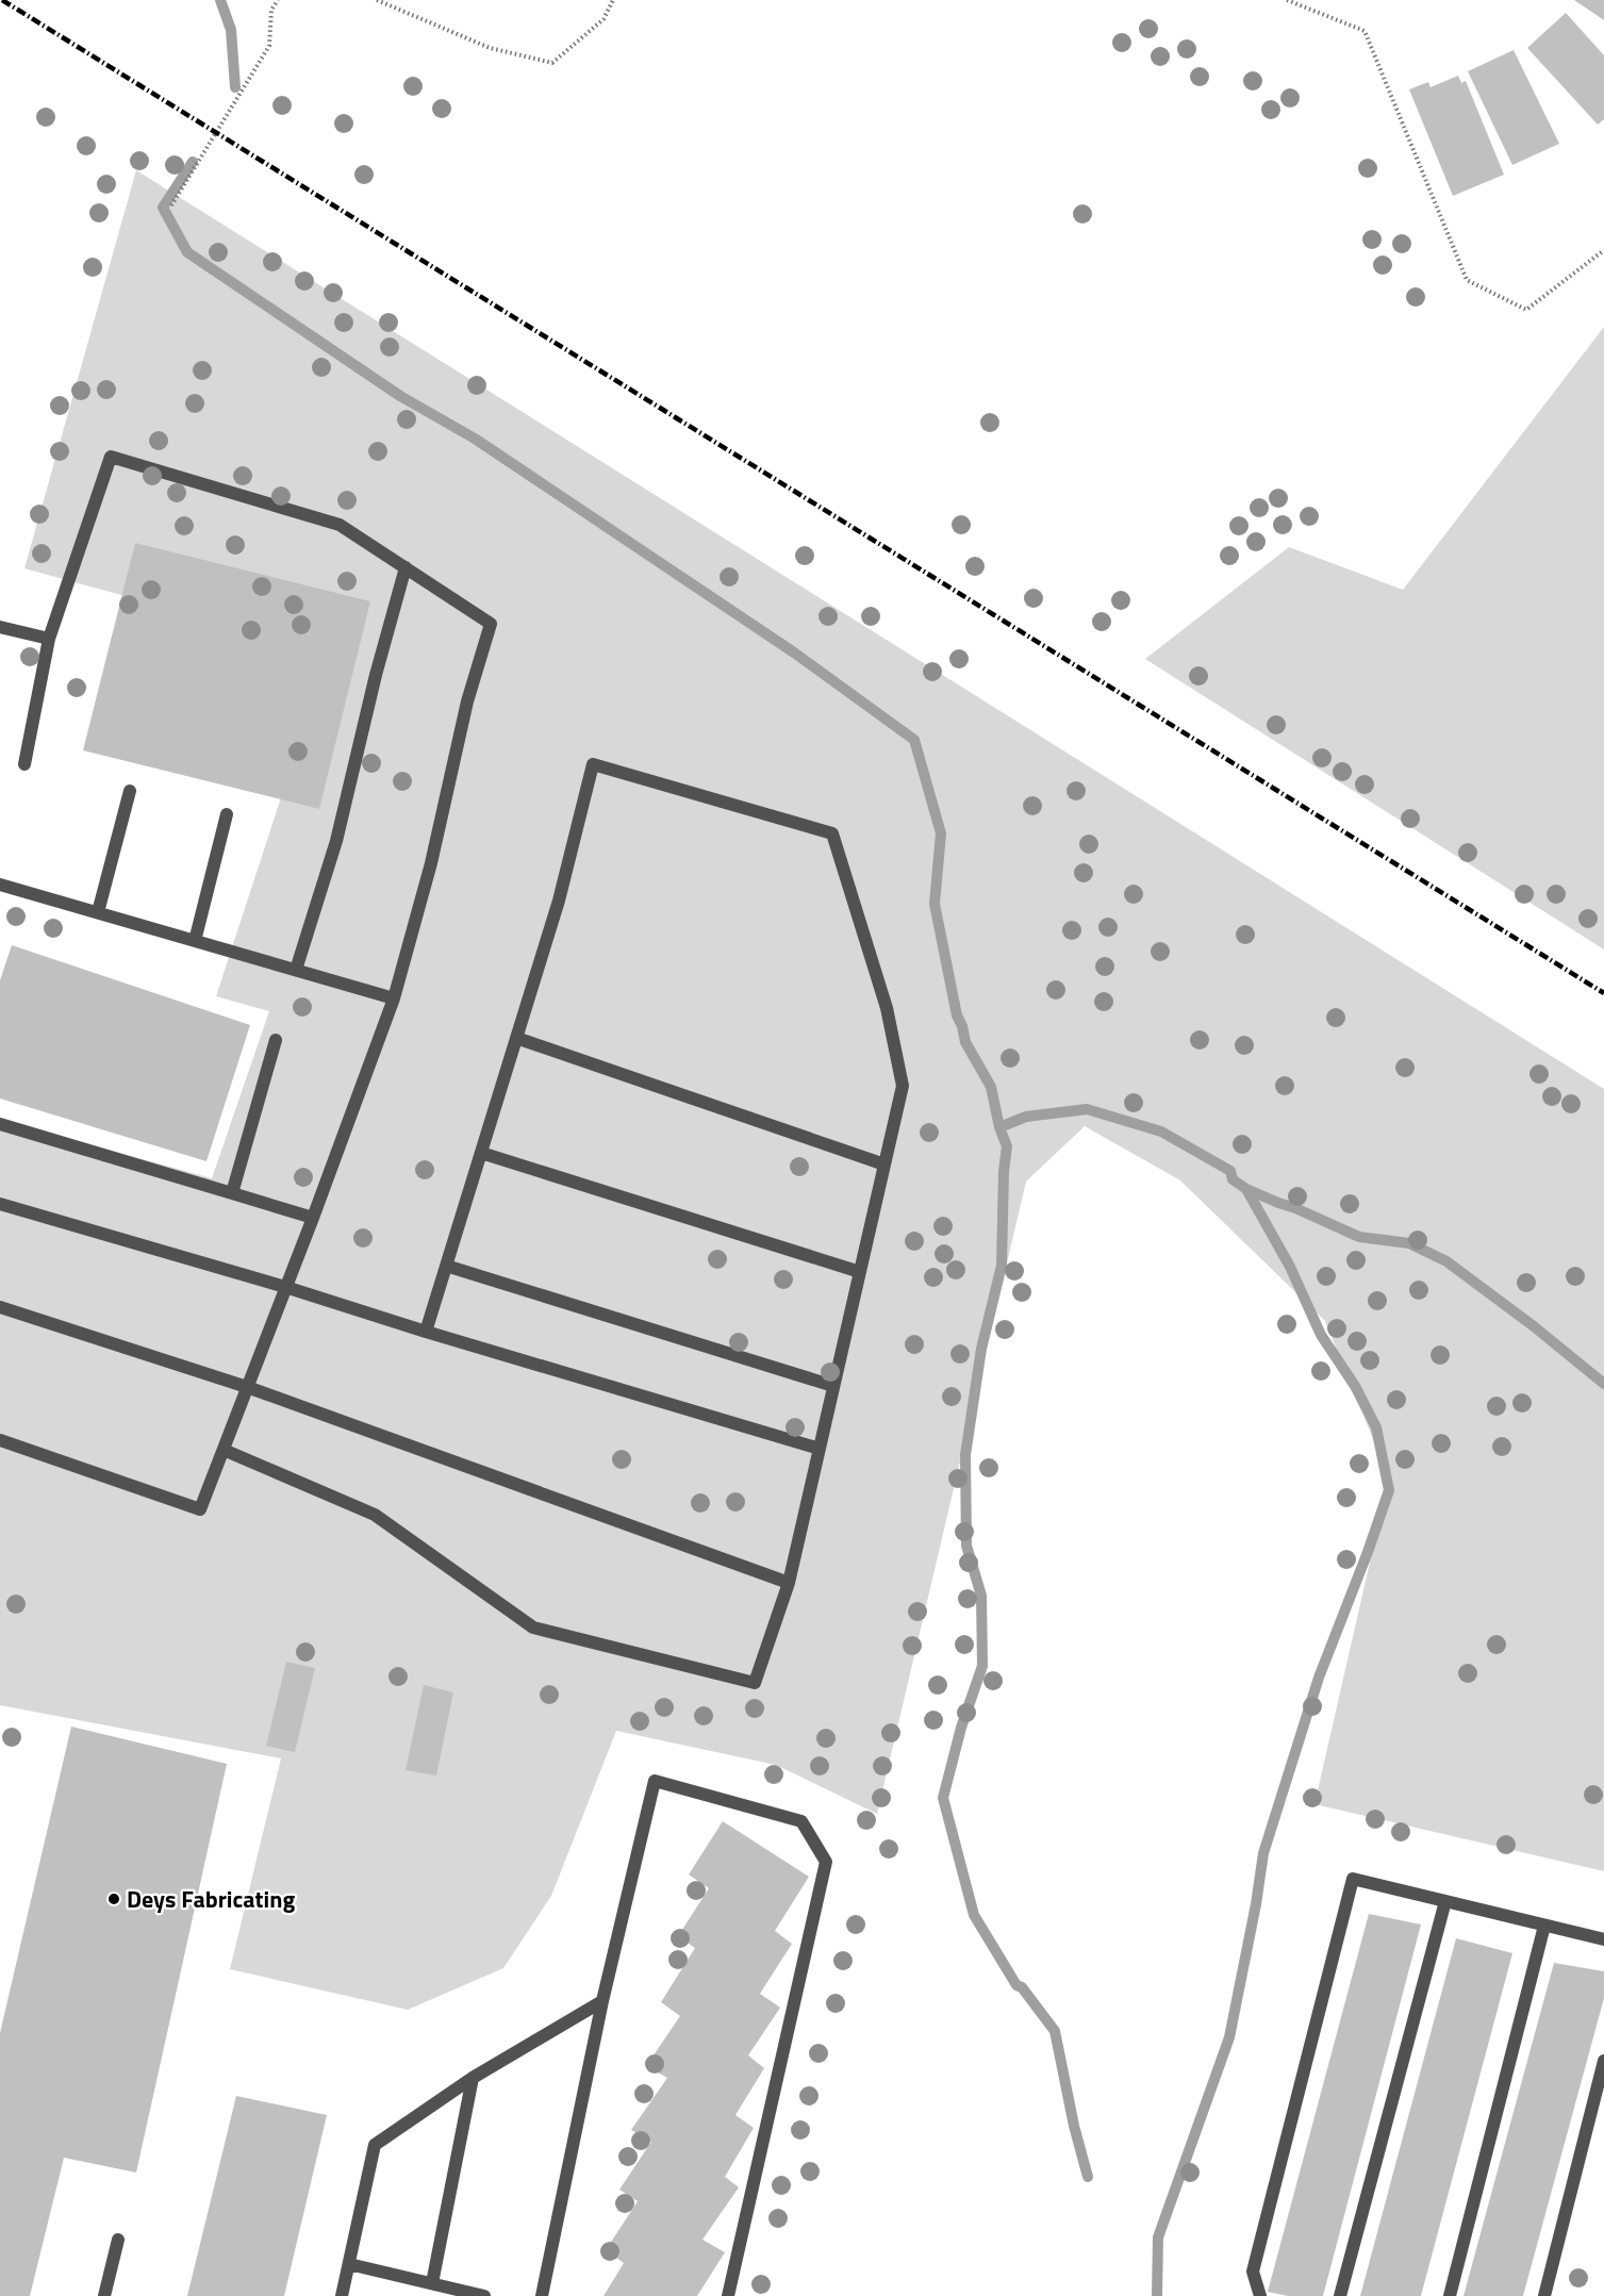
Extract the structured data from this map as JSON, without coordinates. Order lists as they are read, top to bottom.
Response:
{
  "places": ["Deys Fabricating"]
}
